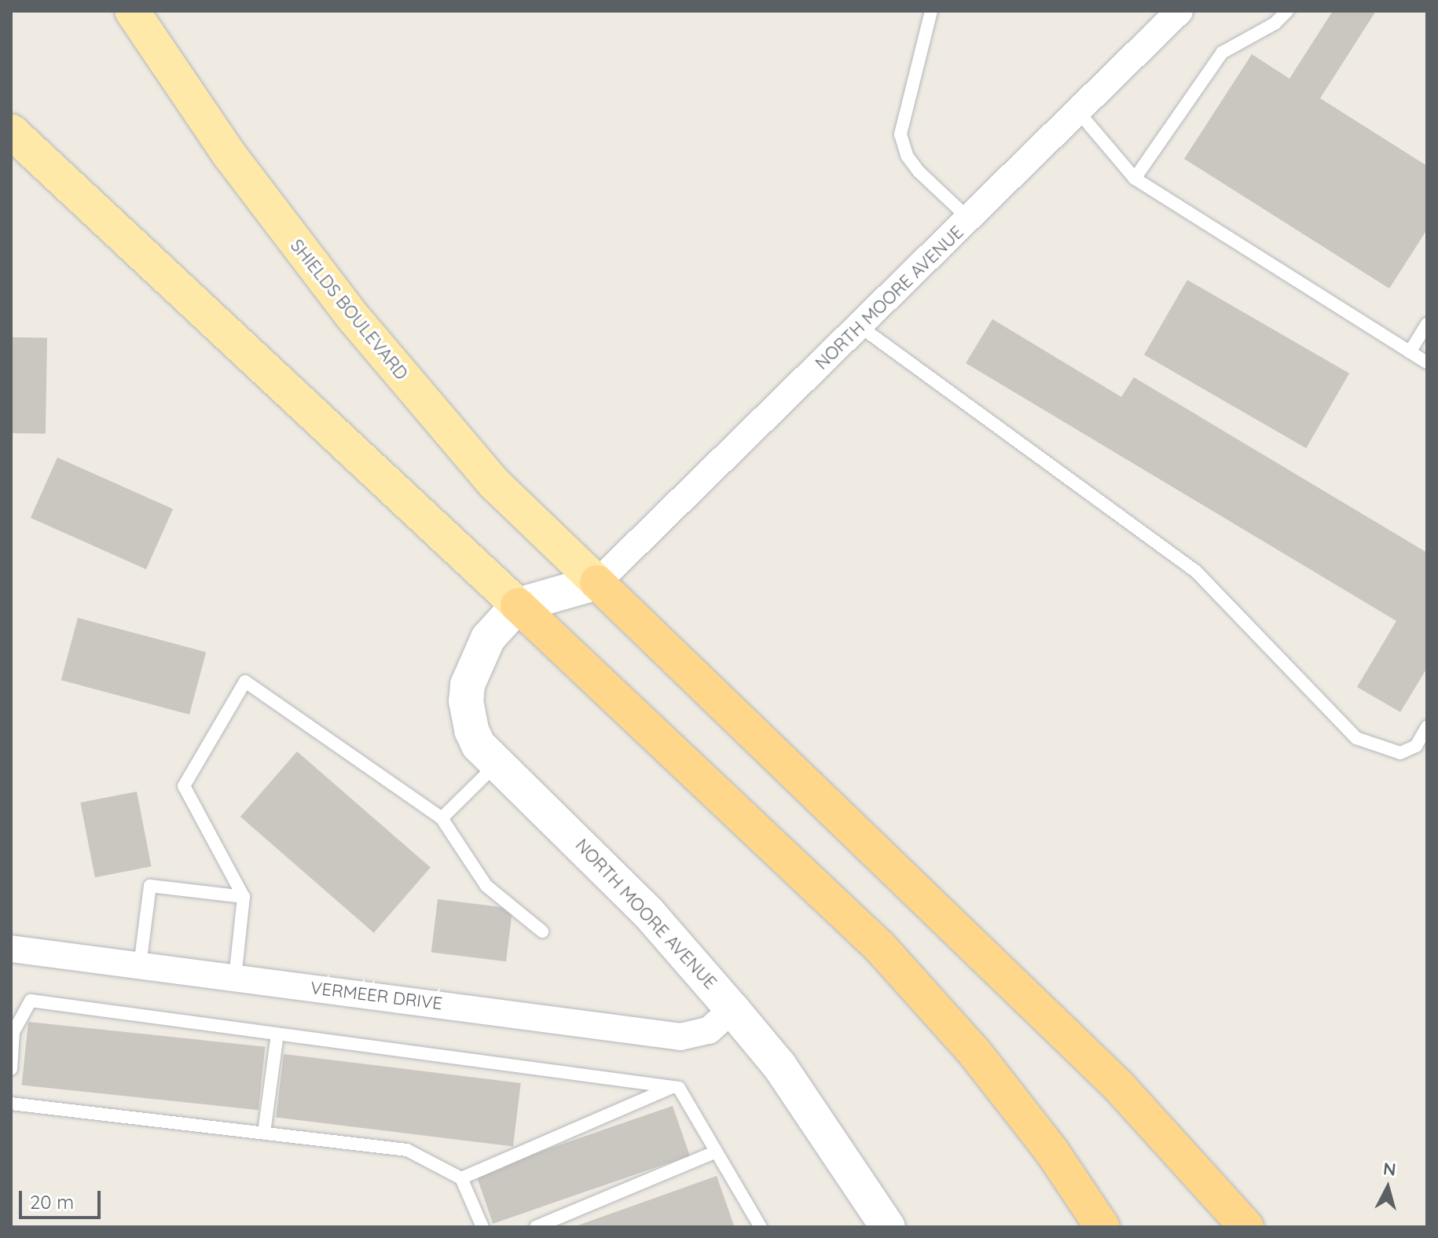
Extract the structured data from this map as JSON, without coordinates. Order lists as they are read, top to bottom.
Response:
{
  "streets": {
    "main road": ["SHIELDS BOULEVARD"],
    "street": ["NORTH MOORE AVENUE", "VERMEER DRIVE"]
  },
  "crossings": [
    ["NORTH MOORE AVENUE", "SHIELDS BOULEVARD"],
    ["NORTH MOORE AVENUE", "VERMEER DRIVE"]
  ],
  "scale_bar": "20 m",
  "north": "top"
}
